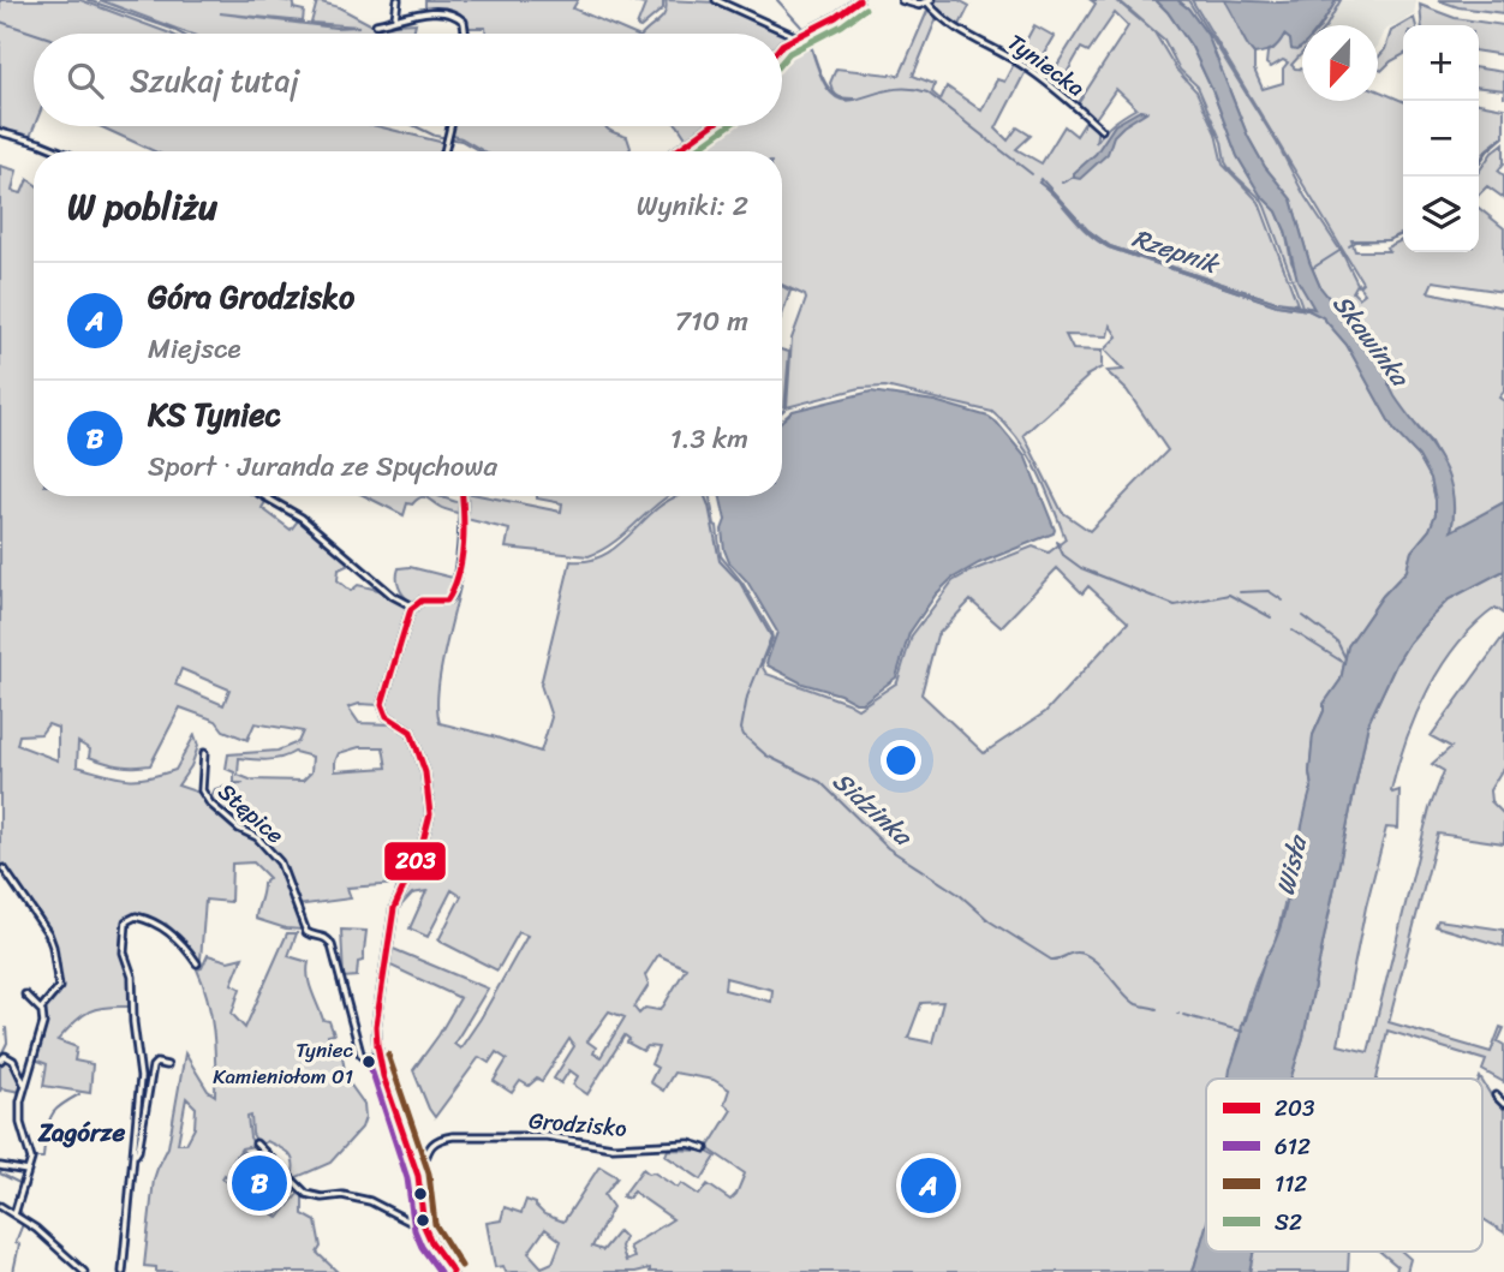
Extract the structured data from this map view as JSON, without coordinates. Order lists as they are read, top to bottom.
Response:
{
  "streets": {
    "street": ["Tyniecka", "Stępice", "Grodzisko"]
  },
  "districts": ["Zagórze"],
  "water": [
    "Rzepnik",
    "Skawinka",
    "Sidzinka",
    "Wisła"
  ],
  "places": ["Tyniec Kamieniołom 01"],
  "lines": [
    "transit line 203",
    "transit line S2",
    "transit line 112",
    "transit line 612"
  ],
  "legend": [
    "203",
    "612",
    "112",
    "S2"
  ],
  "north": "bottom",
  "page": {
    "map_buttons": ["+", "−"],
    "search": "Szukaj tutaj",
    "heading": ["W pobliżu", "Wyniki: 2"],
    "list": [
      {
        "mark": "A",
        "name": "Góra Grodzisko",
        "note": "Miejsce",
        "value": "710 m"
      },
      {
        "mark": "B",
        "name": "KS Tyniec",
        "note": "Sport · Juranda ze Spychowa",
        "value": "1.3 km"
      }
    ],
    "pins": ["B", "A"]
  }
}
